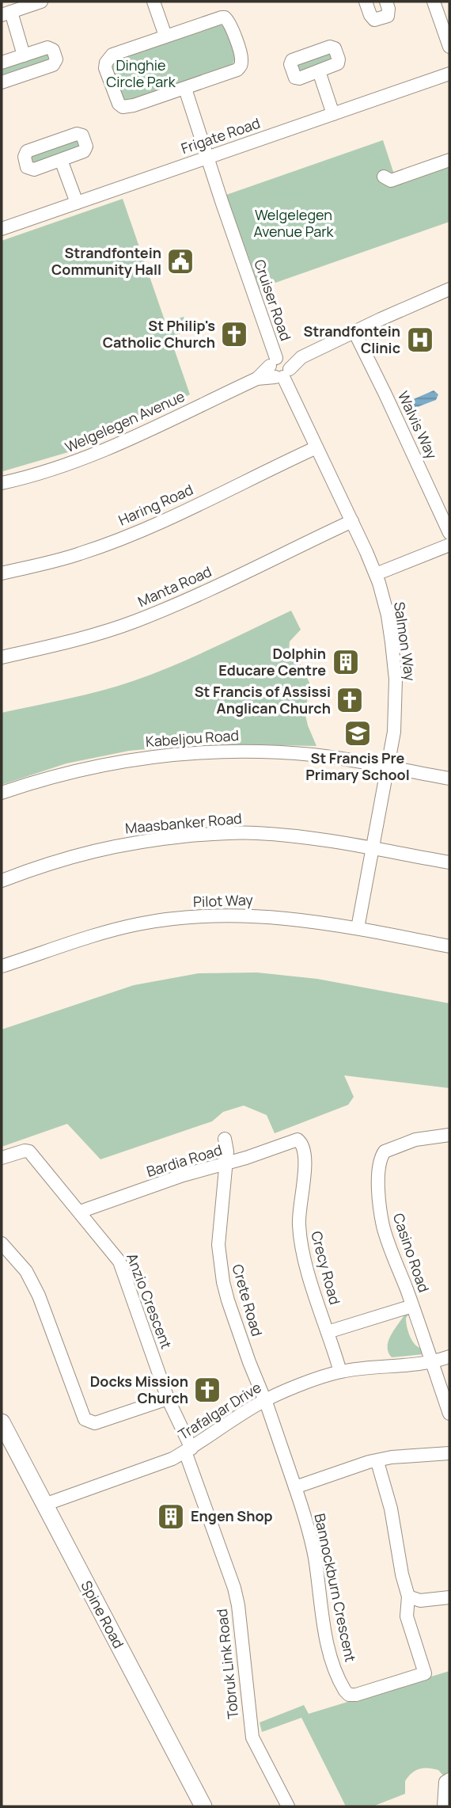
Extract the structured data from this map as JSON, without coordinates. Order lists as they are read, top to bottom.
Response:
{
  "streets": {
    "main road": ["Spine Road"],
    "street": [
      "Frigate Road",
      "Cruiser Road",
      "Welgelegen Avenue",
      "Walvis Way",
      "Haring Road",
      "Manta Road",
      "Salmon Way",
      "Kabeljou Road",
      "Maasbanker Road",
      "Pilot Way",
      "Bardia Road",
      "Casino Road",
      "Crecy Road",
      "Crete Road",
      "Anzio Crescent",
      "Trafalgar Drive",
      "Bannockburn Crescent",
      "Tobruk Link Road"
    ]
  },
  "crossings": [
    ["Frigate Road", "Cruiser Road"],
    ["Cruiser Road", "Welgelegen Avenue"],
    ["Cruiser Road", "Salmon Way"],
    ["Welgelegen Avenue", "Walvis Way"],
    ["Welgelegen Avenue", "Salmon Way"],
    ["Haring Road", "Salmon Way"],
    ["Manta Road", "Salmon Way"],
    ["Salmon Way", "Kabeljou Road"],
    ["Salmon Way", "Maasbanker Road"],
    ["Salmon Way", "Pilot Way"],
    ["Bardia Road", "Crecy Road"],
    ["Bardia Road", "Crete Road"],
    ["Bardia Road", "Anzio Crescent"],
    ["Casino Road", "Trafalgar Drive"],
    ["Crecy Road", "Trafalgar Drive"],
    ["Crete Road", "Trafalgar Drive"],
    ["Crete Road", "Bannockburn Crescent"],
    ["Anzio Crescent", "Trafalgar Drive"],
    ["Anzio Crescent", "Tobruk Link Road"],
    ["Trafalgar Drive", "Spine Road"],
    ["Trafalgar Drive", "Tobruk Link Road"]
  ],
  "parks": ["Dinghie Circle Park", "Welgelegen Avenue Park"],
  "places": {
    "public building": ["Strandfontein Community Hall"],
    "church": ["St Philip's Catholic Church", "St Francis of Assissi Anglican Church", "Docks Mission Church"],
    "hospital": ["Strandfontein Clinic"],
    "building": ["Dolphin Educare Centre", "Engen Shop"],
    "school or university": ["St Francis Pre Primary School"]
  }
}
